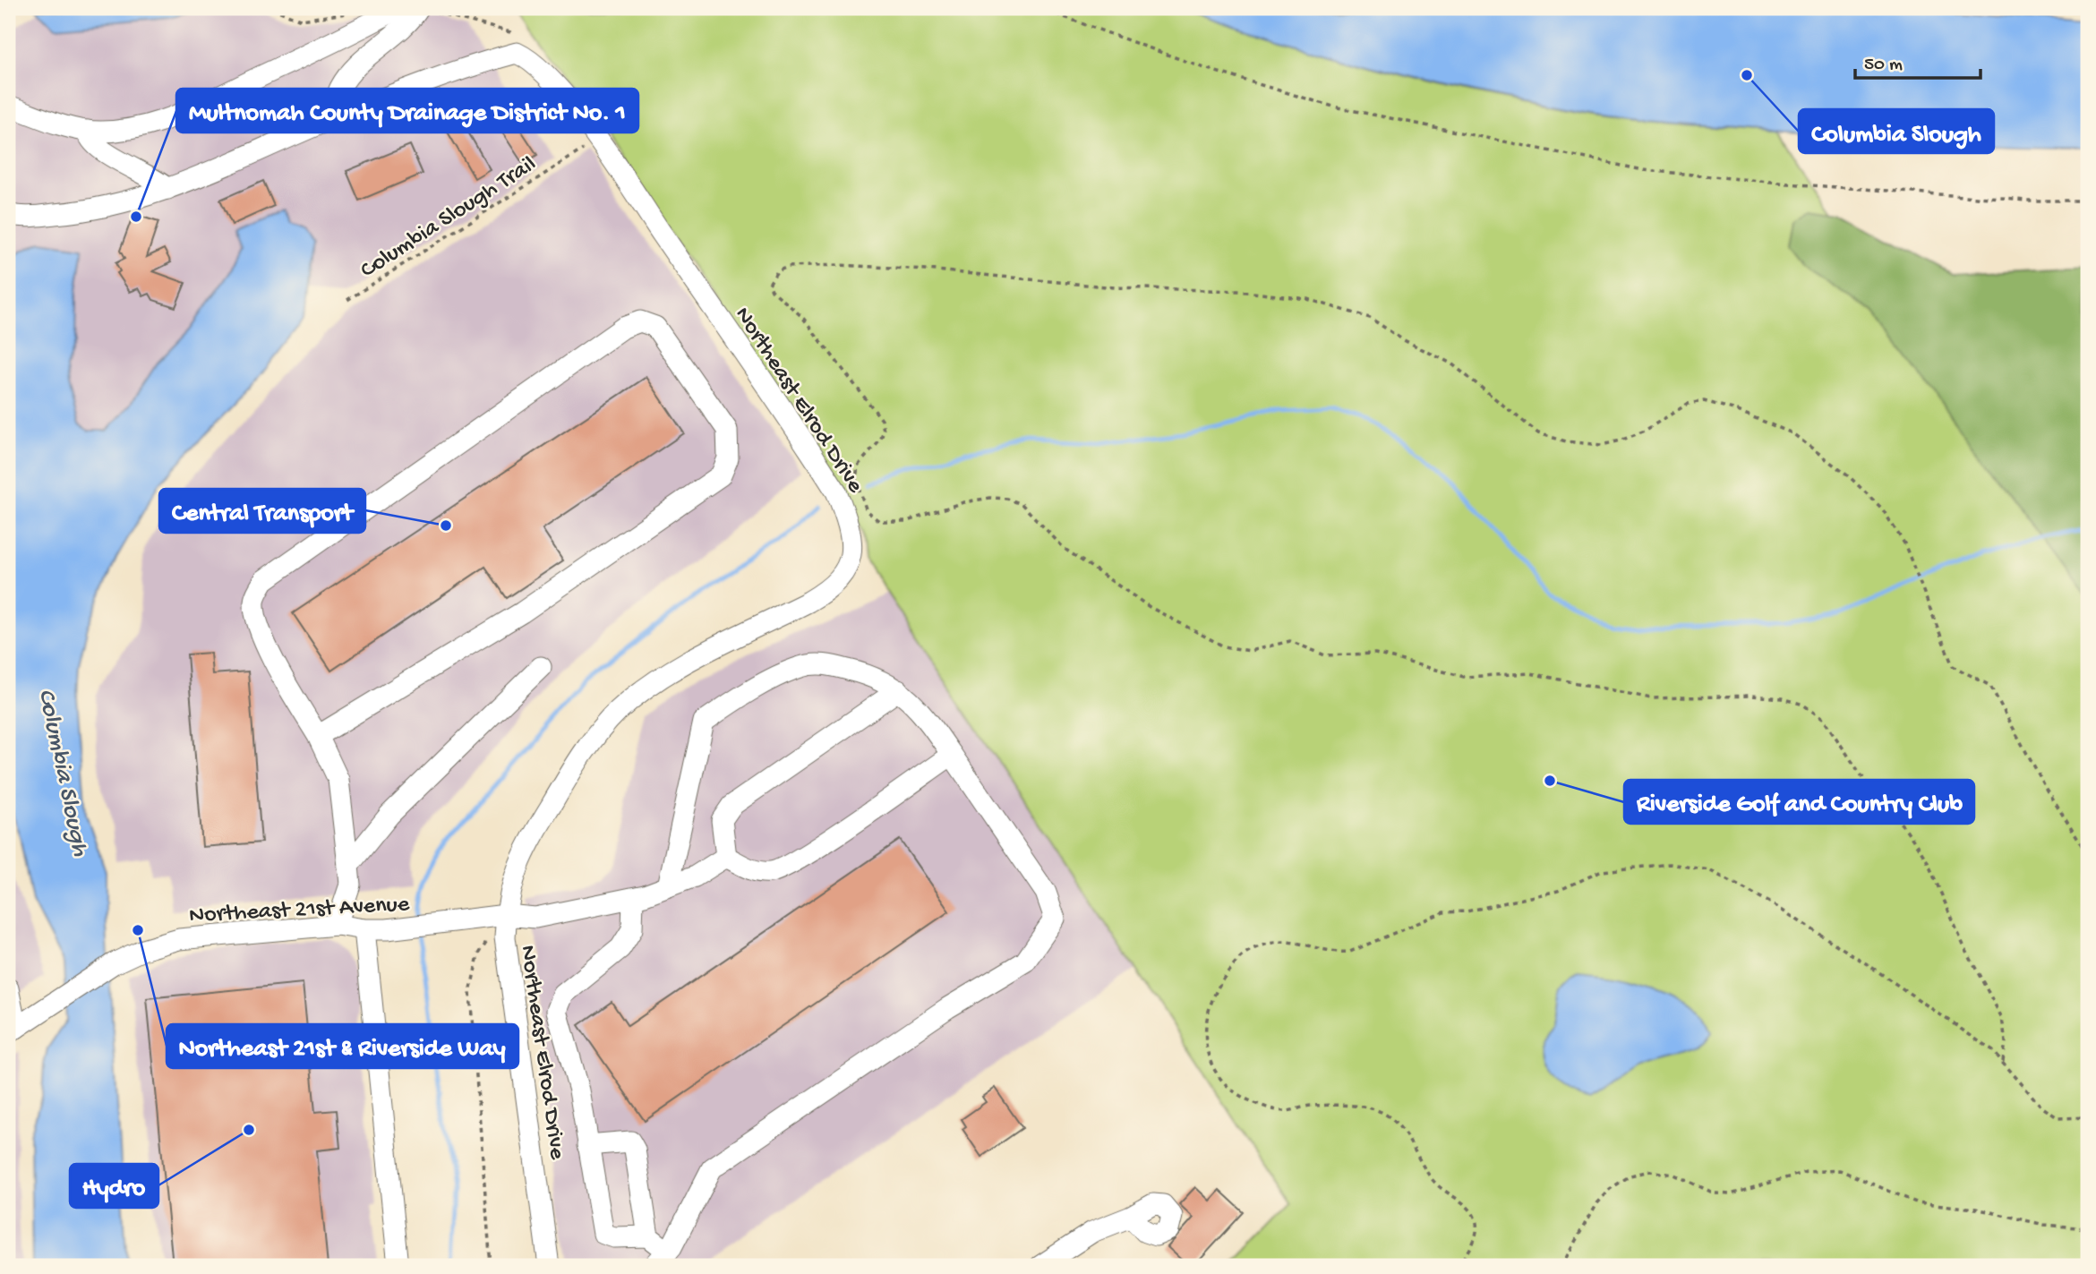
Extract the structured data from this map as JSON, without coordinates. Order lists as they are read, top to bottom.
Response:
{
  "streets": {
    "street": ["Northeast Elrod Drive", "Northeast 21st Avenue"],
    "path": ["Columbia Slough Trail"]
  },
  "crossings": [
    ["Columbia Slough Trail", "Northeast Elrod Drive"],
    ["Northeast Elrod Drive", "Northeast 21st Avenue"]
  ],
  "water": ["Columbia Slough"],
  "places": [
    "Columbia Slough",
    "Multnomah County Drainage District No. 1",
    "Central Transport",
    "Riverside Golf and Country Club",
    "Northeast 21st & Riverside Way",
    "Hydro"
  ],
  "scale_bar": "50 m"
}
